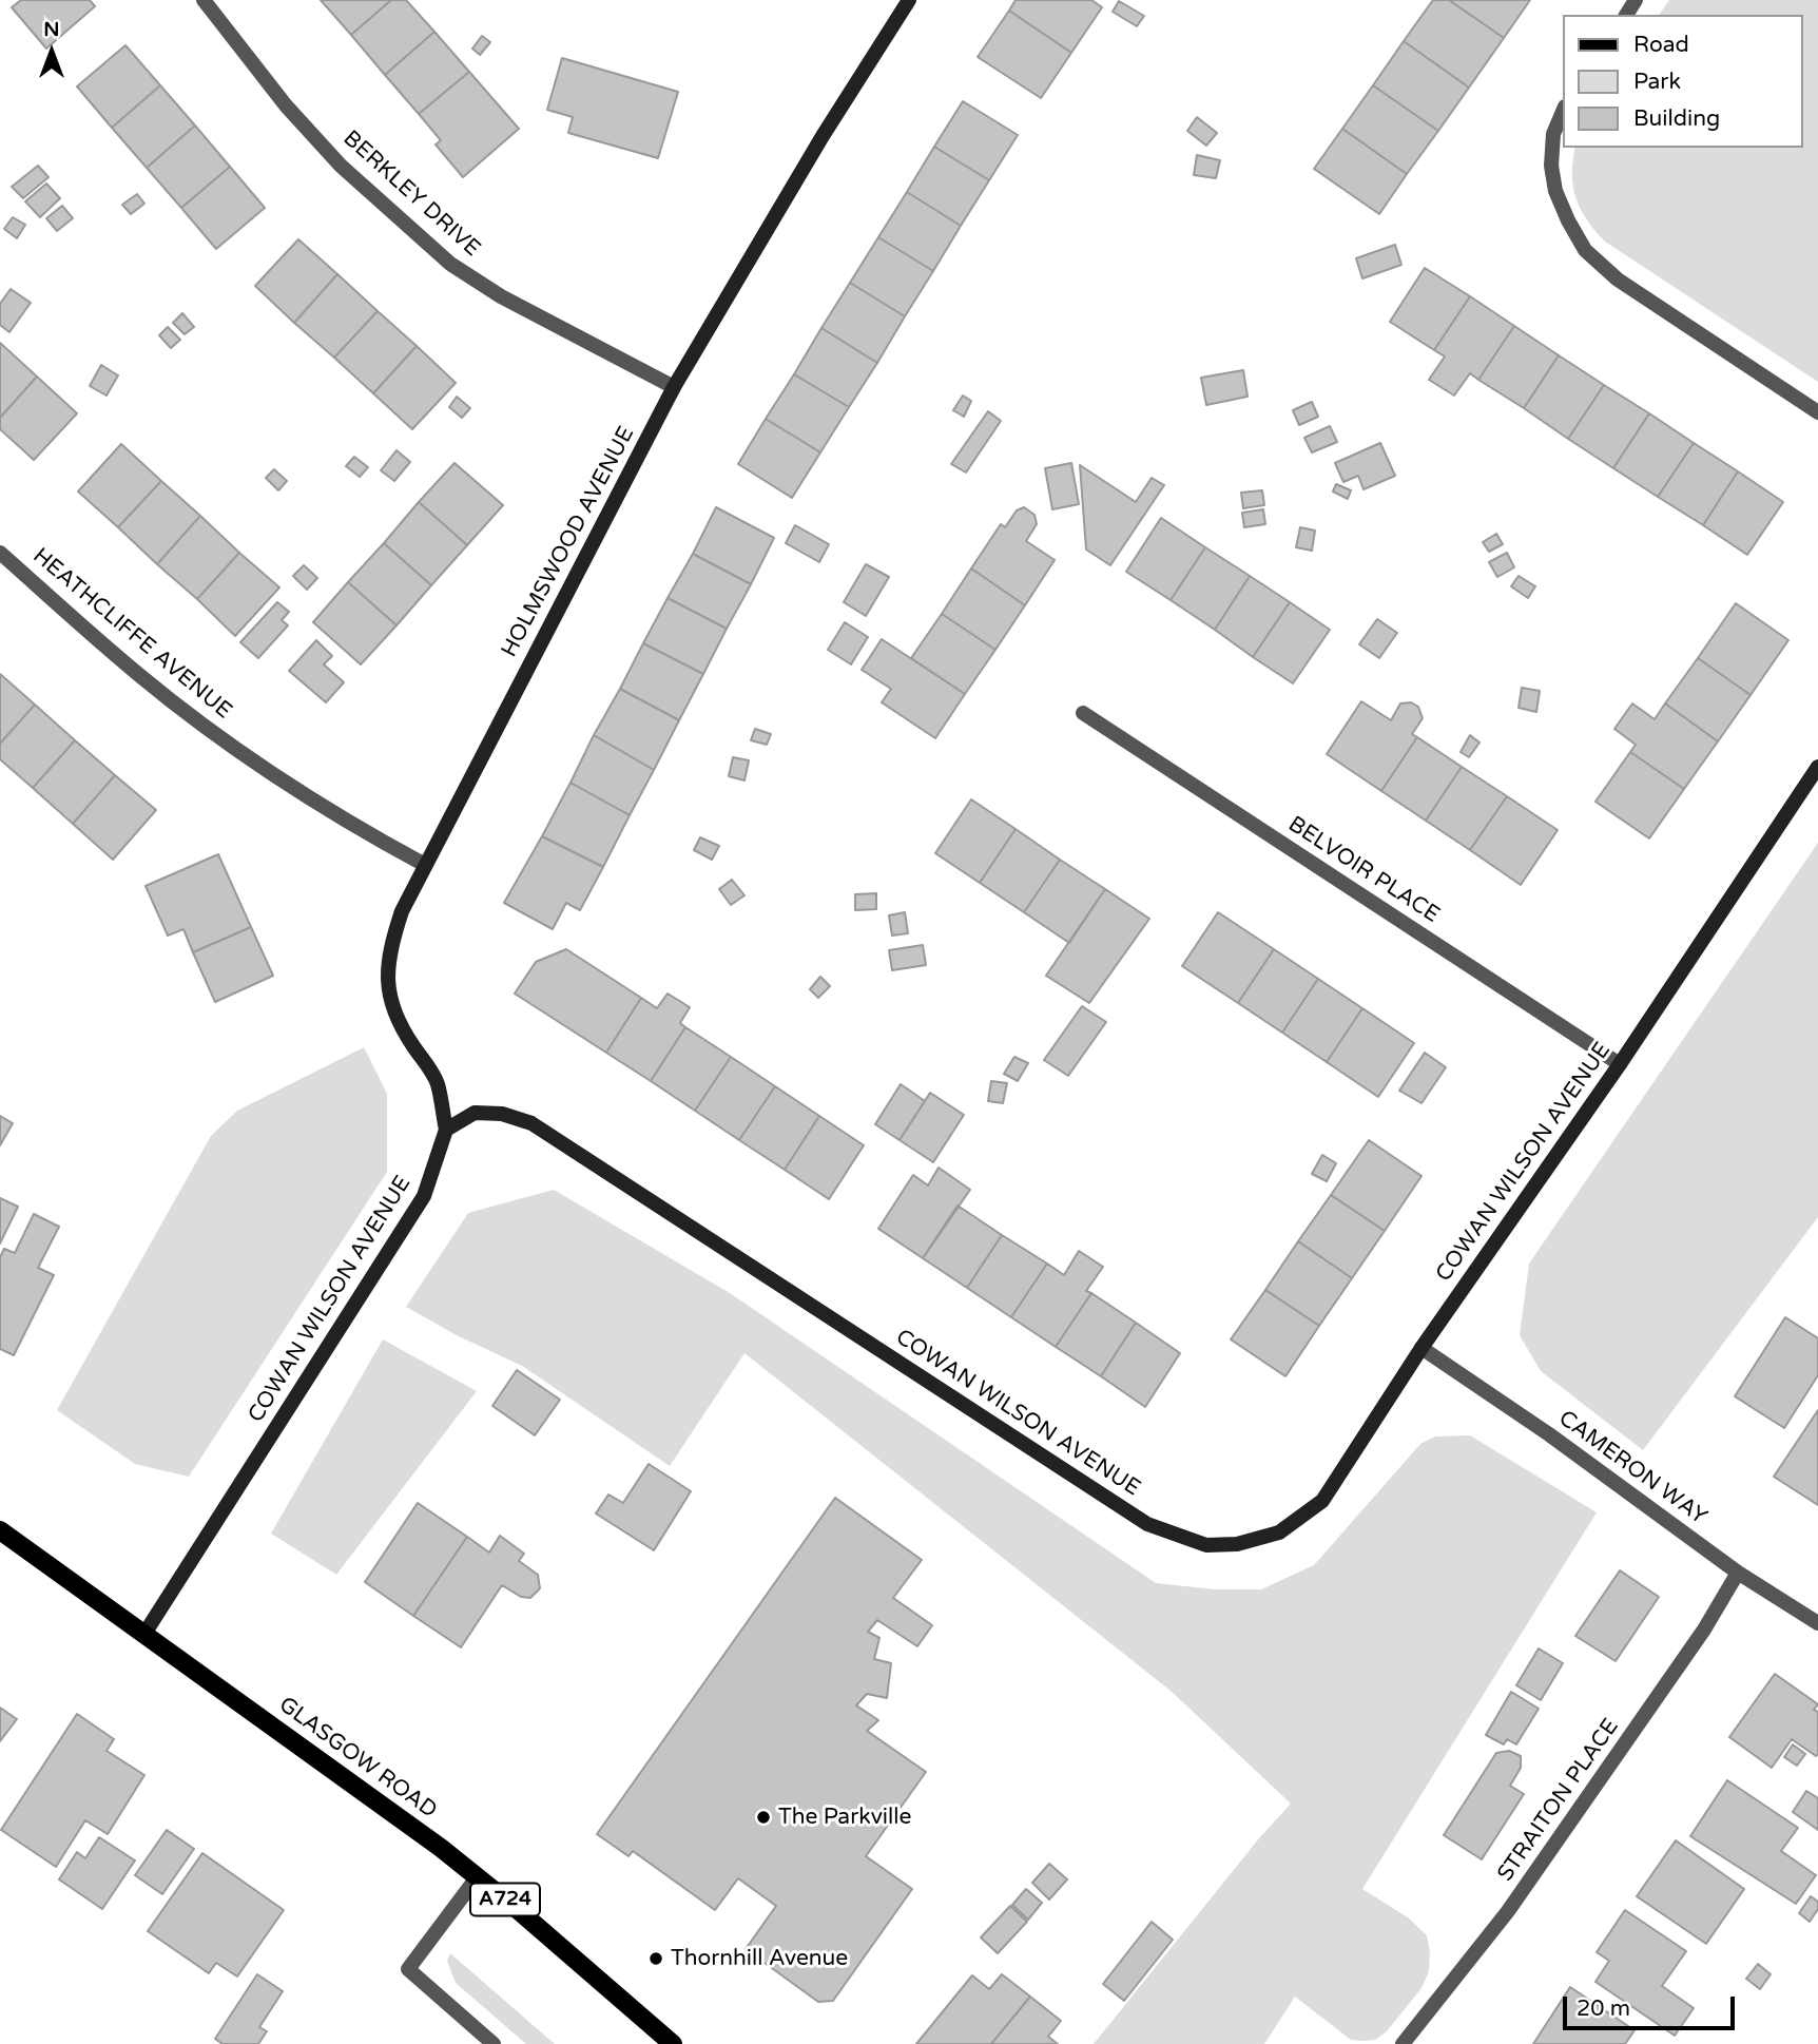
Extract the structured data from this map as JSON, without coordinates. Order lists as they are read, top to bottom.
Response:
{
  "streets": {
    "main road": ["GLASGOW ROAD", "A724"],
    "street": [
      "BERKLEY DRIVE",
      "HOLMSWOOD AVENUE",
      "HEATHCLIFFE AVENUE",
      "BELVOIR PLACE",
      "COWAN WILSON AVENUE",
      "CAMERON WAY",
      "STRAITON PLACE"
    ]
  },
  "crossings": [
    ["BERKLEY DRIVE", "HOLMSWOOD AVENUE"],
    ["HOLMSWOOD AVENUE", "HEATHCLIFFE AVENUE"],
    ["HOLMSWOOD AVENUE", "COWAN WILSON AVENUE"],
    ["BELVOIR PLACE", "COWAN WILSON AVENUE"],
    ["COWAN WILSON AVENUE", "CAMERON WAY"],
    ["COWAN WILSON AVENUE", "GLASGOW ROAD"],
    ["CAMERON WAY", "STRAITON PLACE"]
  ],
  "places": ["The Parkville", "Thornhill Avenue"],
  "legend": ["Road", "Park", "Building"],
  "scale_bar": "20 m",
  "north": "top"
}
